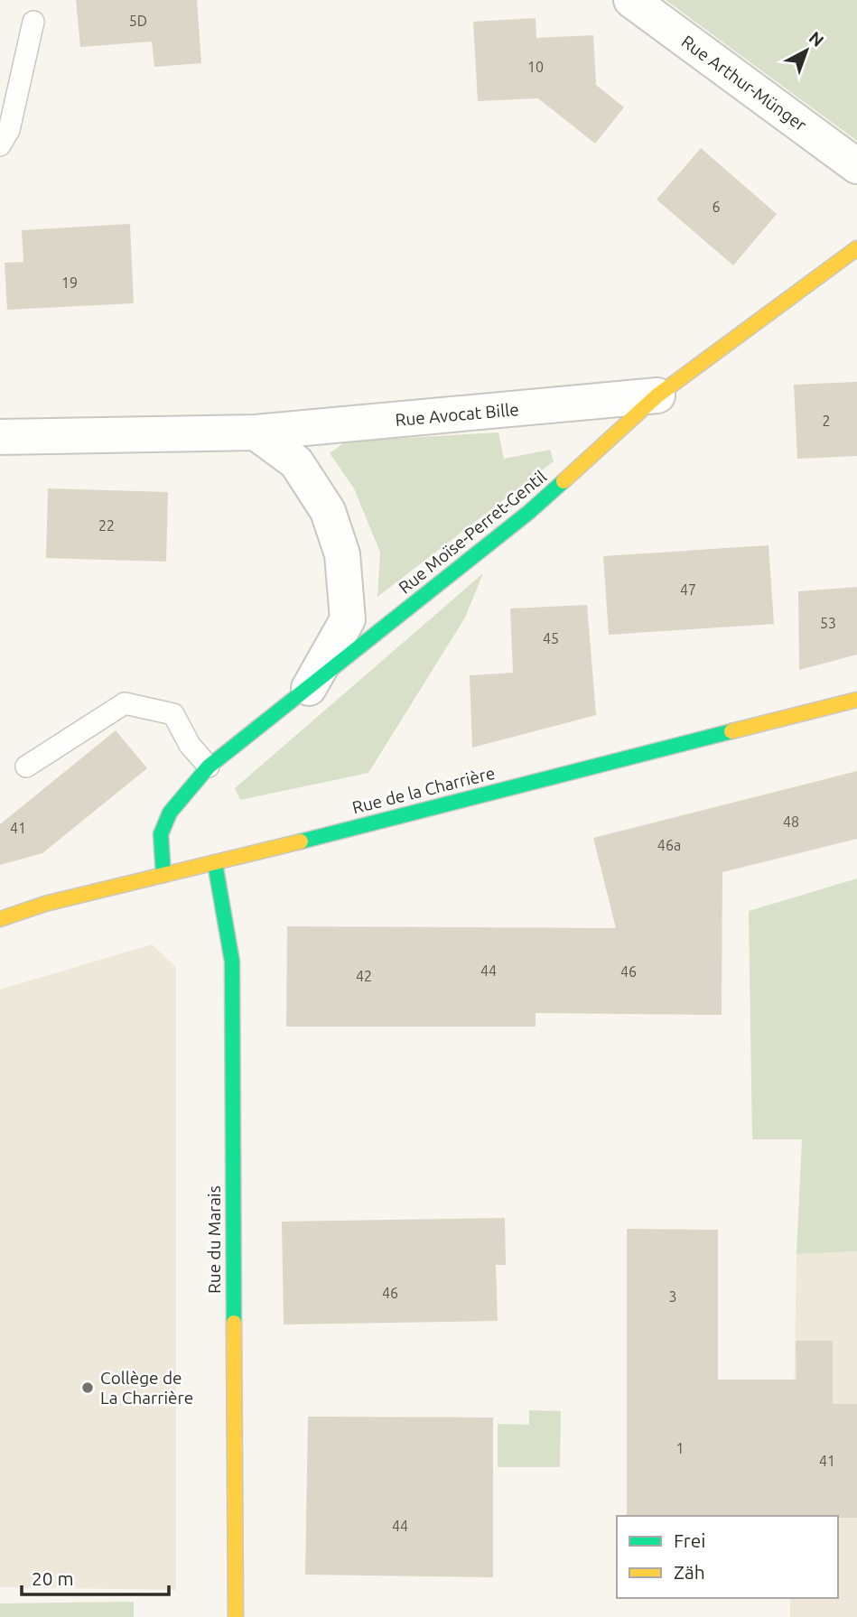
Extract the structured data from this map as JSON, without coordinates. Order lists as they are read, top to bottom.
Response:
{
  "streets": {
    "street": [
      "Rue Arthur-Münger",
      "Rue Avocat Bille",
      "Rue Moïse-Perret-Gentil",
      "Rue de la Charrière",
      "Rue du Marais"
    ]
  },
  "crossings": [
    ["Rue Avocat Bille", "Rue Moïse-Perret-Gentil"],
    ["Rue Moïse-Perret-Gentil", "Rue de la Charrière"],
    ["Rue de la Charrière", "Rue du Marais"]
  ],
  "places": ["Collège de La Charrière"],
  "house_numbers": [
    "5D",
    "10",
    "6",
    "19",
    "2",
    "22",
    "47",
    "53",
    "45",
    "48",
    "41",
    "46a",
    "44",
    "46",
    "42",
    "46",
    "3",
    "1",
    "41",
    "44"
  ],
  "legend": ["Frei", "Zäh"],
  "scale_bar": "20 m",
  "north": "top right"
}
